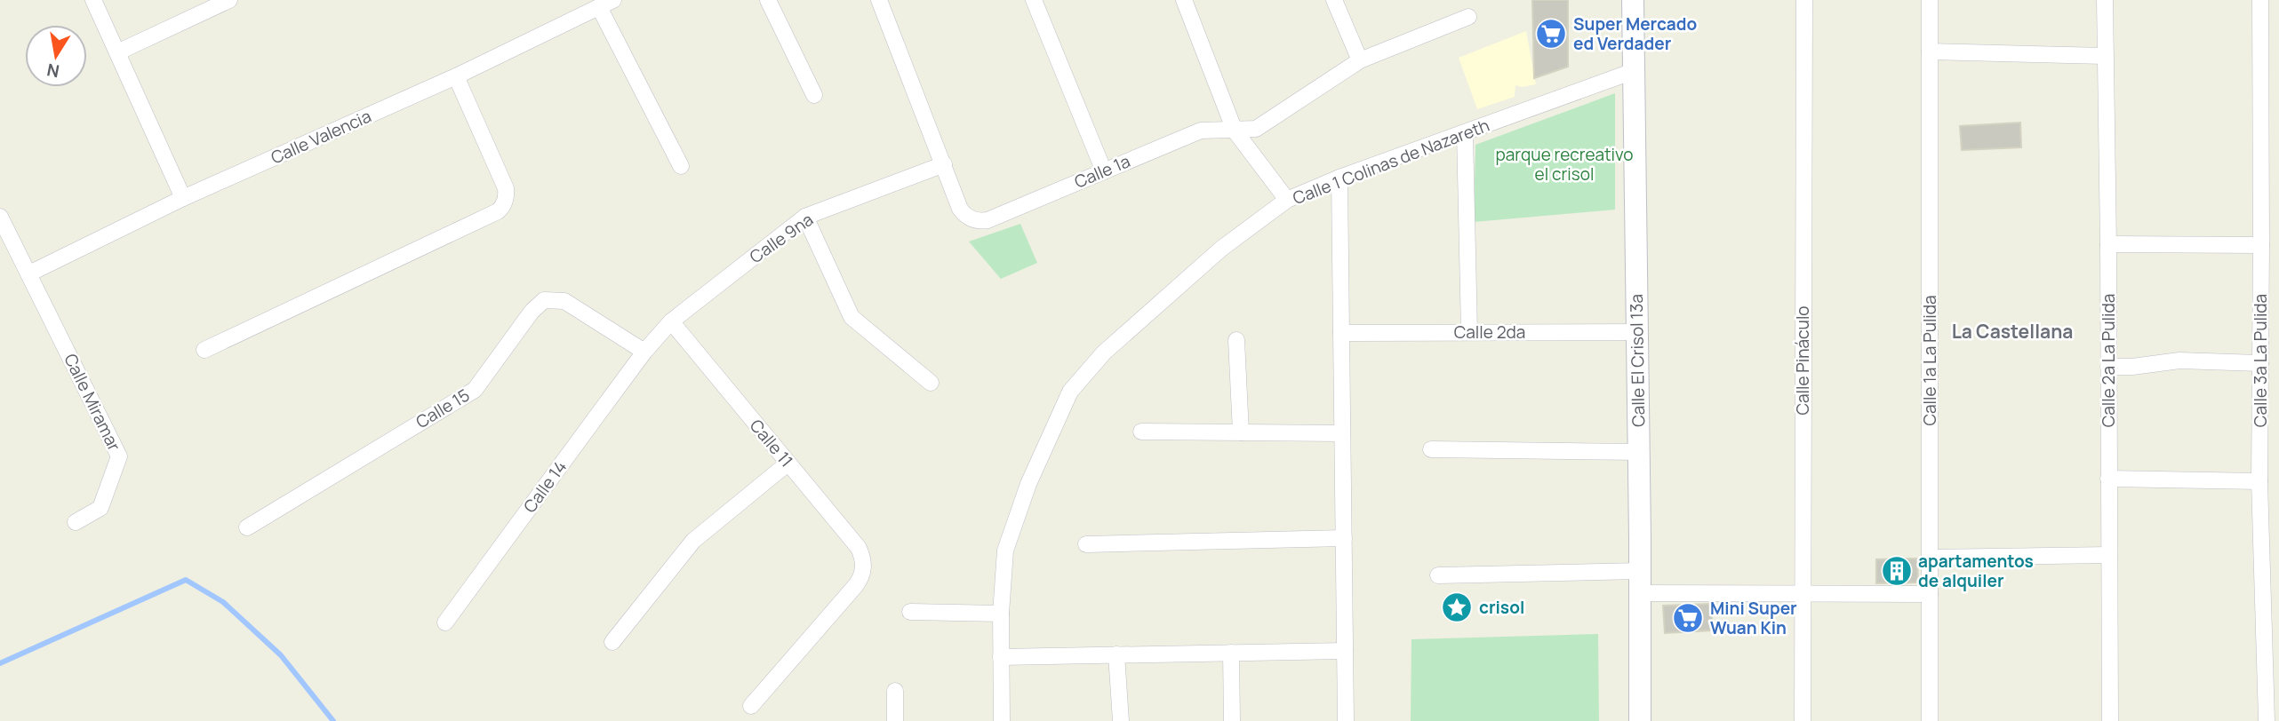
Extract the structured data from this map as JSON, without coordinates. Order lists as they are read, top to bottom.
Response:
{
  "streets": {
    "street": [
      "Calle Valencia",
      "Calle 1 Colinas de Nazareth",
      "Calle 1a",
      "Calle 9na",
      "Calle 2da",
      "Calle El Crisol 13a",
      "Calle Pináculo",
      "Calle 1a La Pulida",
      "Calle 2a La Pulida",
      "Calle 3a La Pulida",
      "Calle Miramar",
      "Calle 15",
      "Calle 11",
      "Calle 14"
    ]
  },
  "crossings": [
    ["Calle Valencia", "Calle Miramar"],
    ["Calle 1 Colinas de Nazareth", "Calle El Crisol 13a"],
    ["Calle 1a", "Calle 9na"],
    ["Calle 9na", "Calle 15"],
    ["Calle 9na", "Calle 11"],
    ["Calle 9na", "Calle 14"],
    ["Calle 2da", "Calle El Crisol 13a"],
    ["Calle 15", "Calle 14"]
  ],
  "districts": ["La Castellana"],
  "parks": ["parque recreativo el crisol"],
  "places": {
    "supermarket": ["Super Mercado ed Verdader", "Mini Super Wuan Kin"],
    "building": ["apartamentos de alquiler"],
    "place": ["crisol"]
  },
  "north": "bottom"
}
